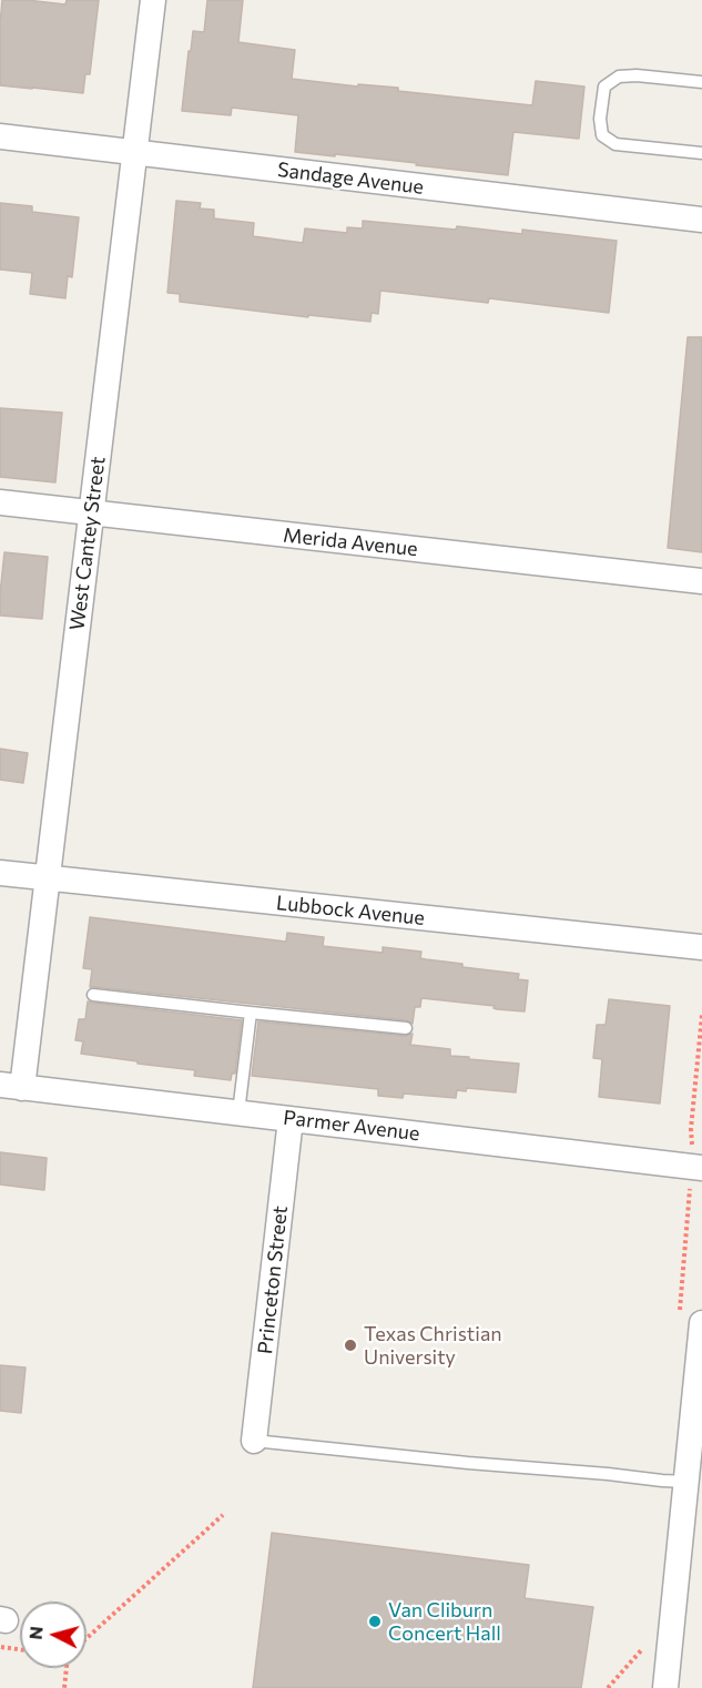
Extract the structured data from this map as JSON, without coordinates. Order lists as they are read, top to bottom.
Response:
{
  "streets": {
    "street": [
      "Sandage Avenue",
      "Merida Avenue",
      "West Cantey Street",
      "Lubbock Avenue",
      "Parmer Avenue",
      "Princeton Street"
    ]
  },
  "crossings": [
    ["Sandage Avenue", "West Cantey Street"],
    ["Merida Avenue", "West Cantey Street"],
    ["West Cantey Street", "Lubbock Avenue"],
    ["West Cantey Street", "Parmer Avenue"],
    ["Parmer Avenue", "Princeton Street"]
  ],
  "places": ["Texas Christian University", "Van Cliburn Concert Hall"],
  "north": "left"
}
